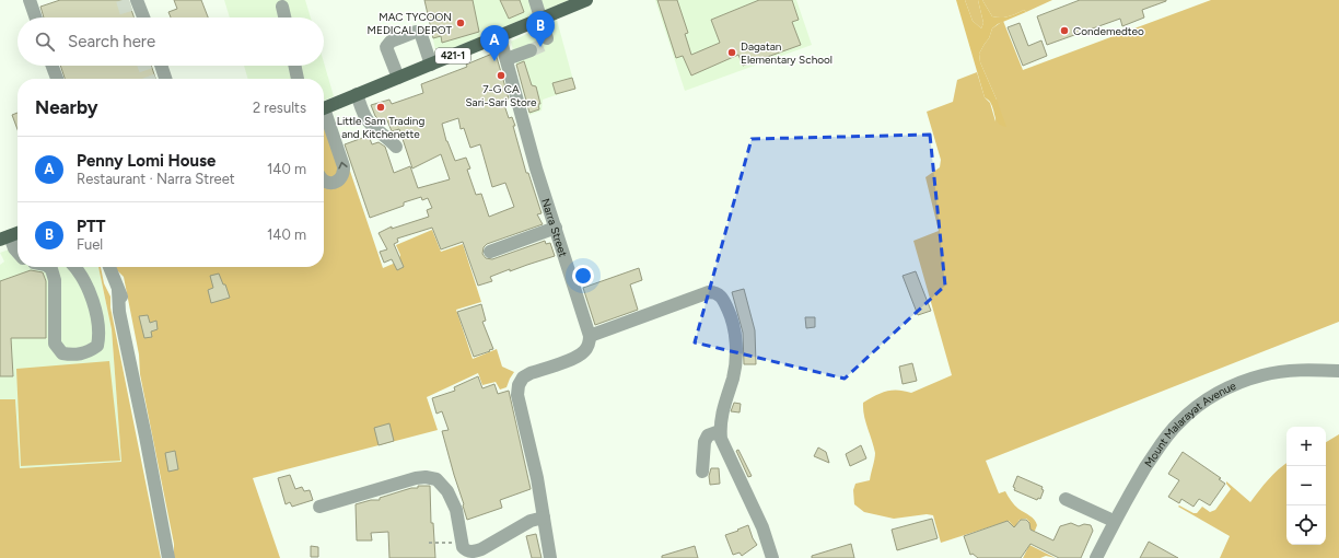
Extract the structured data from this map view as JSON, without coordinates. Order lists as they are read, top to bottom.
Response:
{
  "streets": {
    "main road": ["421-1"],
    "street": ["Narra Street", "Mount Malarayat Avenue"]
  },
  "crossings": [
    ["421-1", "Narra Street"]
  ],
  "places": [
    "MAC TYCOON MEDICAL DEPOT",
    "Condemedteo",
    "Dagatan Elementary School",
    "7-G CA Sari-Sari Store",
    "Little Sam Trading and Kitchenette"
  ],
  "page": {
    "pins": ["B", "A"],
    "search": "Search here",
    "heading": ["Nearby", "2 results"],
    "list": [
      {
        "mark": "A",
        "name": "Penny Lomi House",
        "note": "Restaurant · Narra Street",
        "value": "140 m"
      },
      {
        "mark": "B",
        "name": "PTT",
        "note": "Fuel",
        "value": "140 m"
      }
    ],
    "map_buttons": ["+", "−"]
  }
}
